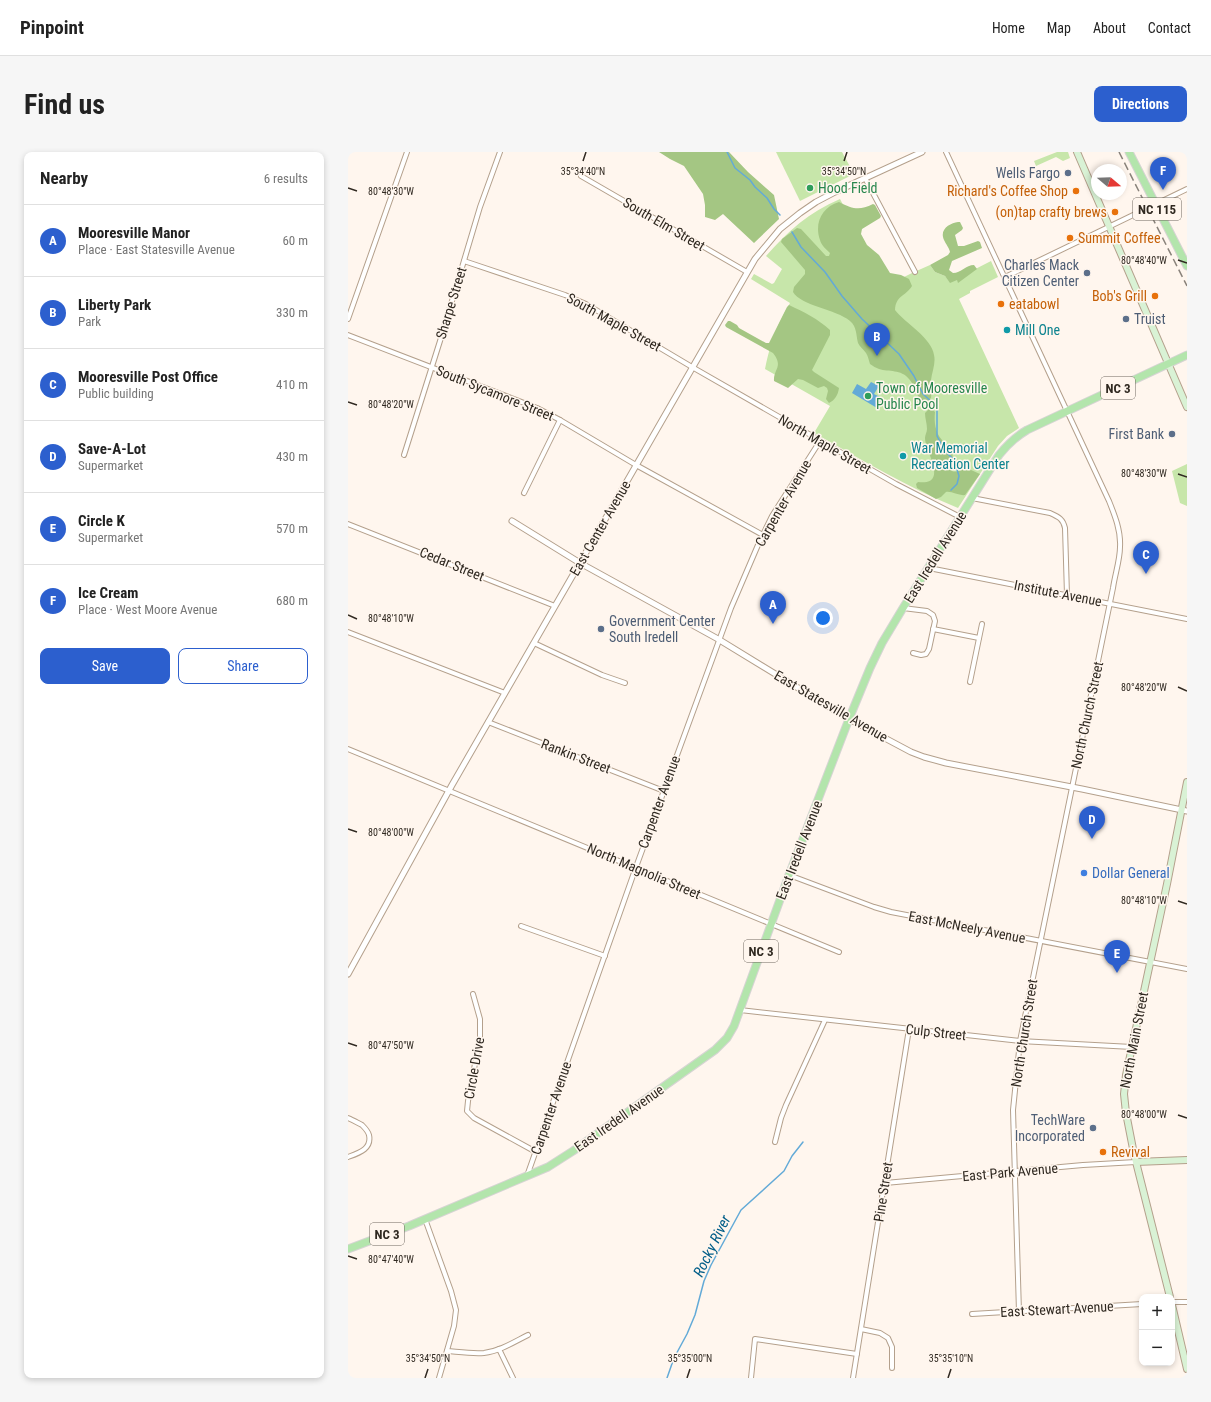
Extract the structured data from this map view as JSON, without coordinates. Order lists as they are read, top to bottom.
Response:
{
  "streets": {
    "main road": [
      "NC 115",
      "NC 3",
      "East Iredell Avenue",
      "North Main Street"
    ],
    "street": [
      "South Elm Street",
      "Sharpe Street",
      "South Maple Street",
      "South Sycamore Street",
      "North Maple Street",
      "Carpenter Avenue",
      "East Center Avenue",
      "Cedar Street",
      "Institute Avenue",
      "East Statesville Avenue",
      "North Church Street",
      "Rankin Street",
      "North Magnolia Street",
      "East McNeely Avenue",
      "Culp Street",
      "Circle Drive",
      "East Park Avenue",
      "Pine Street",
      "East Stewart Avenue"
    ]
  },
  "crossings": [
    ["South Elm Street", "East Center Avenue"],
    ["Sharpe Street", "South Maple Street"],
    ["Sharpe Street", "South Sycamore Street"],
    ["South Maple Street", "North Maple Street"],
    ["South Maple Street", "East Center Avenue"],
    ["NC 3", "East Iredell Avenue"],
    ["South Sycamore Street", "Carpenter Avenue"],
    ["South Sycamore Street", "East Center Avenue"],
    ["North Maple Street", "Carpenter Avenue"],
    ["North Maple Street", "East Center Avenue"],
    ["North Maple Street", "East Iredell Avenue"],
    ["Carpenter Avenue", "East Iredell Avenue"],
    ["Carpenter Avenue", "East Statesville Avenue"],
    ["Carpenter Avenue", "Rankin Street"],
    ["Carpenter Avenue", "North Magnolia Street"],
    ["Carpenter Avenue", "Circle Drive"],
    ["East Center Avenue", "Cedar Street"],
    ["East Center Avenue", "East Statesville Avenue"],
    ["East Center Avenue", "Rankin Street"],
    ["East Center Avenue", "North Magnolia Street"],
    ["East Iredell Avenue", "Institute Avenue"],
    ["East Iredell Avenue", "East Statesville Avenue"],
    ["East Iredell Avenue", "North Church Street"],
    ["East Iredell Avenue", "North Magnolia Street"],
    ["East Iredell Avenue", "East McNeely Avenue"],
    ["East Iredell Avenue", "Culp Street"],
    ["Institute Avenue", "North Church Street"],
    ["East Statesville Avenue", "North Church Street"],
    ["East Statesville Avenue", "North Main Street"],
    ["North Church Street", "East McNeely Avenue"],
    ["North Church Street", "Culp Street"],
    ["North Church Street", "East Park Avenue"],
    ["North Church Street", "East Stewart Avenue"],
    ["East McNeely Avenue", "North Main Street"],
    ["Culp Street", "North Main Street"],
    ["Culp Street", "Pine Street"],
    ["North Main Street", "East Park Avenue"],
    ["East Park Avenue", "Pine Street"]
  ],
  "water": ["Rocky River"],
  "places": [
    "Wells Fargo",
    "Hood Field",
    "Richard's Coffee Shop",
    "(on)tap crafty brews",
    "Summit Coffee",
    "Charles Mack Citizen Center",
    "Bob's Grill",
    "eatabowl",
    "Truist",
    "Mill One",
    "Town of Mooresville Public Pool",
    "First Bank",
    "War Memorial Recreation Center",
    "Government Center South Iredell",
    "Dollar General",
    "TechWare Incorporated",
    "Revival"
  ],
  "north": "right",
  "page": {
    "header": "Pinpoint",
    "nav": [
      "Home",
      "Map",
      "About",
      "Contact"
    ],
    "buttons": [
      "Directions",
      ["Save", "Share"]
    ],
    "title": "Find us",
    "heading": ["Nearby", "6 results"],
    "pins": [
      "F",
      "B",
      "C",
      "A",
      "D",
      "E"
    ],
    "list": [
      {
        "mark": "A",
        "name": "Mooresville Manor",
        "note": "Place · East Statesville Avenue",
        "value": "60 m"
      },
      {
        "mark": "B",
        "name": "Liberty Park",
        "note": "Park",
        "value": "330 m"
      },
      {
        "mark": "C",
        "name": "Mooresville Post Office",
        "note": "Public building",
        "value": "410 m"
      },
      {
        "mark": "D",
        "name": "Save-A-Lot",
        "note": "Supermarket",
        "value": "430 m"
      },
      {
        "mark": "E",
        "name": "Circle K",
        "note": "Supermarket",
        "value": "570 m"
      },
      {
        "mark": "F",
        "name": "Ice Cream",
        "note": "Place · West Moore Avenue",
        "value": "680 m"
      }
    ],
    "map_buttons": ["+", "−"]
  },
  "coordinates": [
    "35°34'50\"N",
    "35°34'40\"N",
    "80°48'30\"W",
    "80°48'40\"W",
    "80°48'20\"W",
    "80°48'10\"W",
    "80°48'00\"W",
    "80°47'50\"W",
    "80°47'40\"W",
    "35°35'00\"N",
    "35°35'10\"N"
  ]
}
